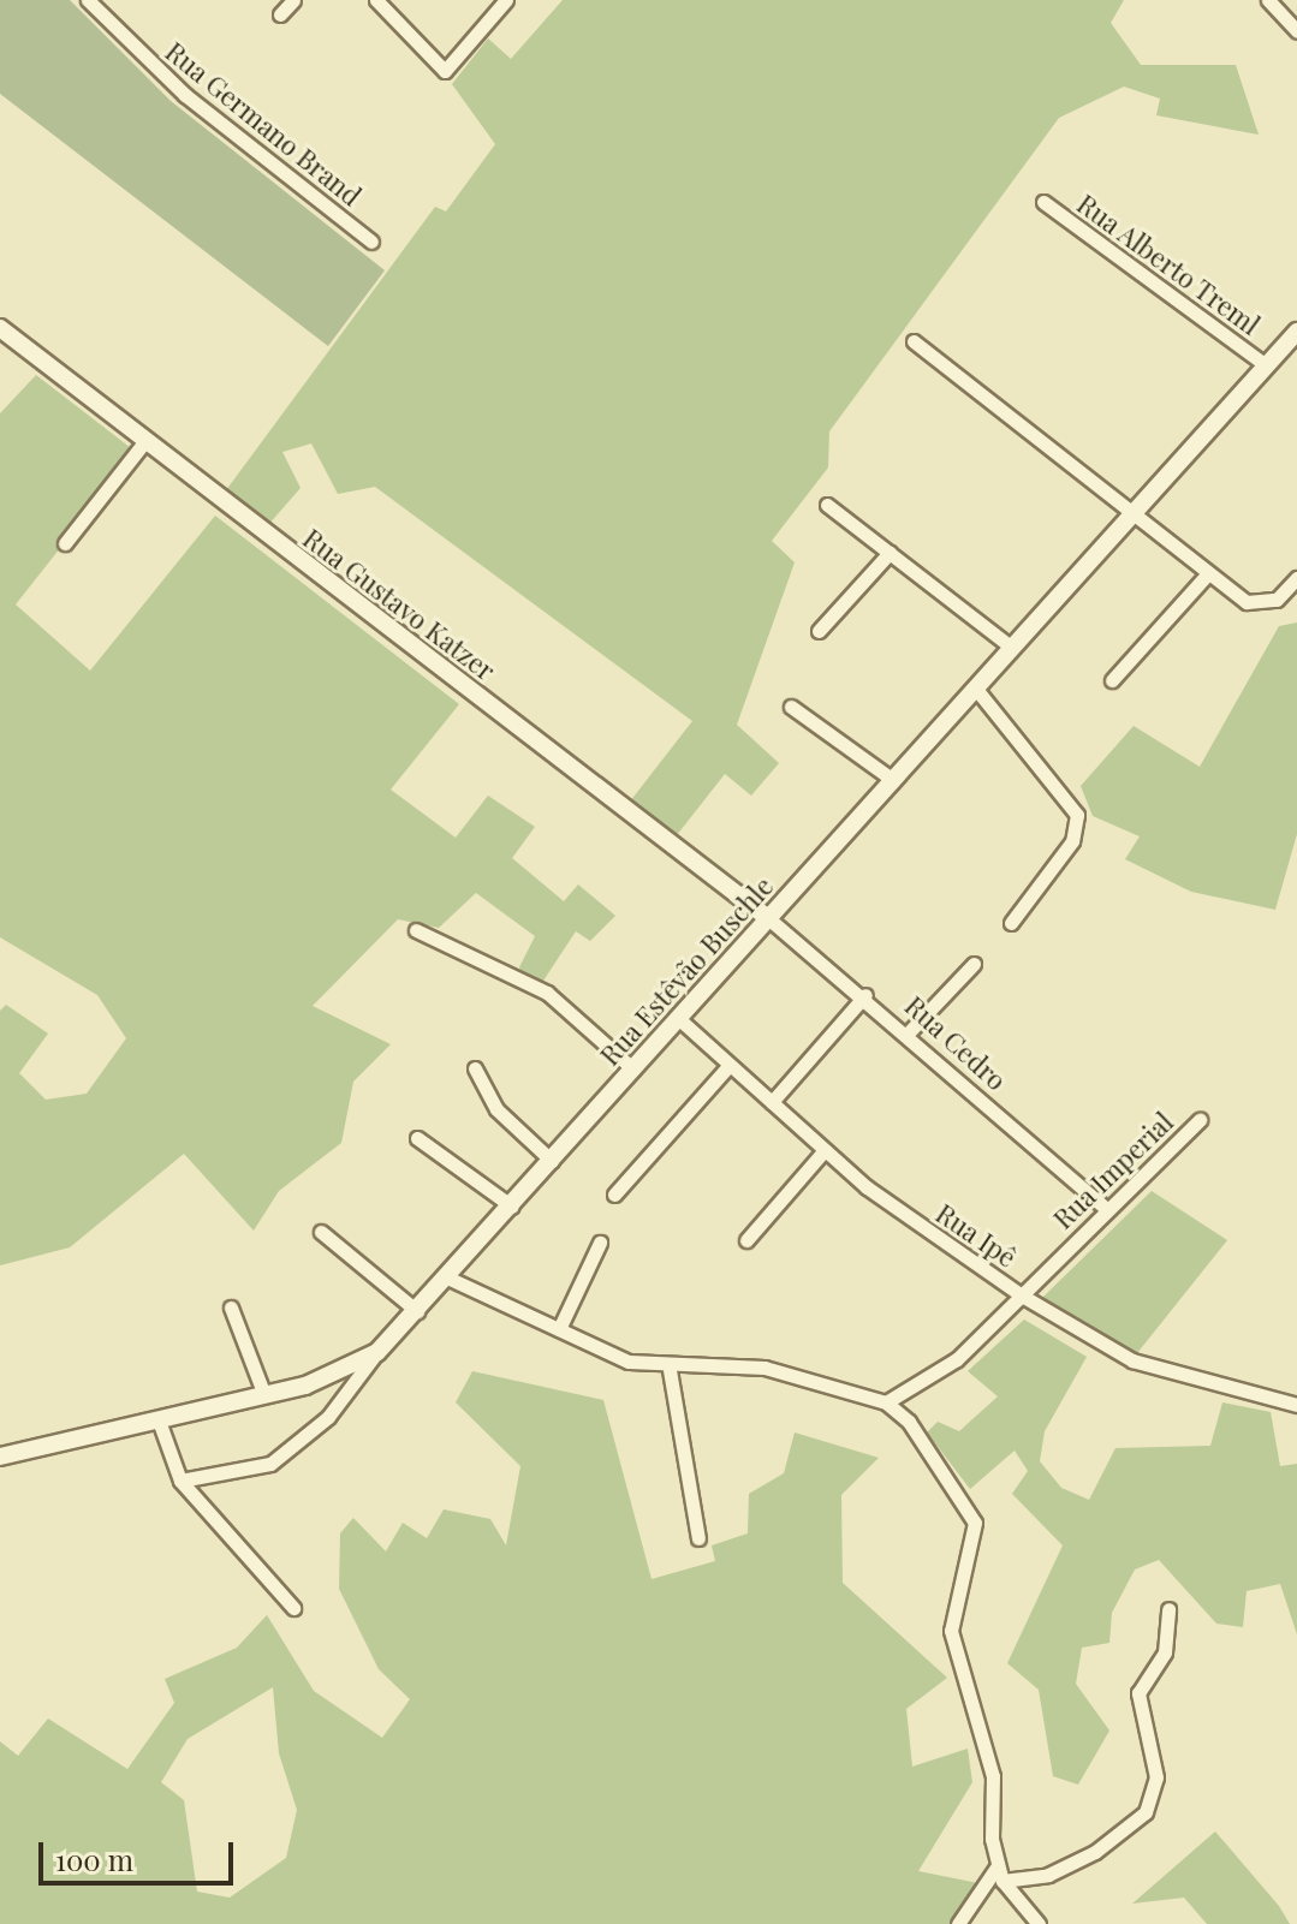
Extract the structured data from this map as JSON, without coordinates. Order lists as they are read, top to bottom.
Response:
{
  "streets": {
    "street": [
      "Rua Germano Brand",
      "Rua Alberto Treml",
      "Rua Gustavo Katzer",
      "Rua Estêvão Buschle",
      "Rua Cedro",
      "Rua Imperial",
      "Rua Ipê"
    ]
  },
  "crossings": [
    ["Rua Alberto Treml", "Rua Estêvão Buschle"],
    ["Rua Gustavo Katzer", "Rua Estêvão Buschle"],
    ["Rua Gustavo Katzer", "Rua Cedro"],
    ["Rua Estêvão Buschle", "Rua Cedro"],
    ["Rua Estêvão Buschle", "Rua Ipê"],
    ["Rua Cedro", "Rua Imperial"],
    ["Rua Imperial", "Rua Ipê"]
  ],
  "scale_bar": "100 m"
}
